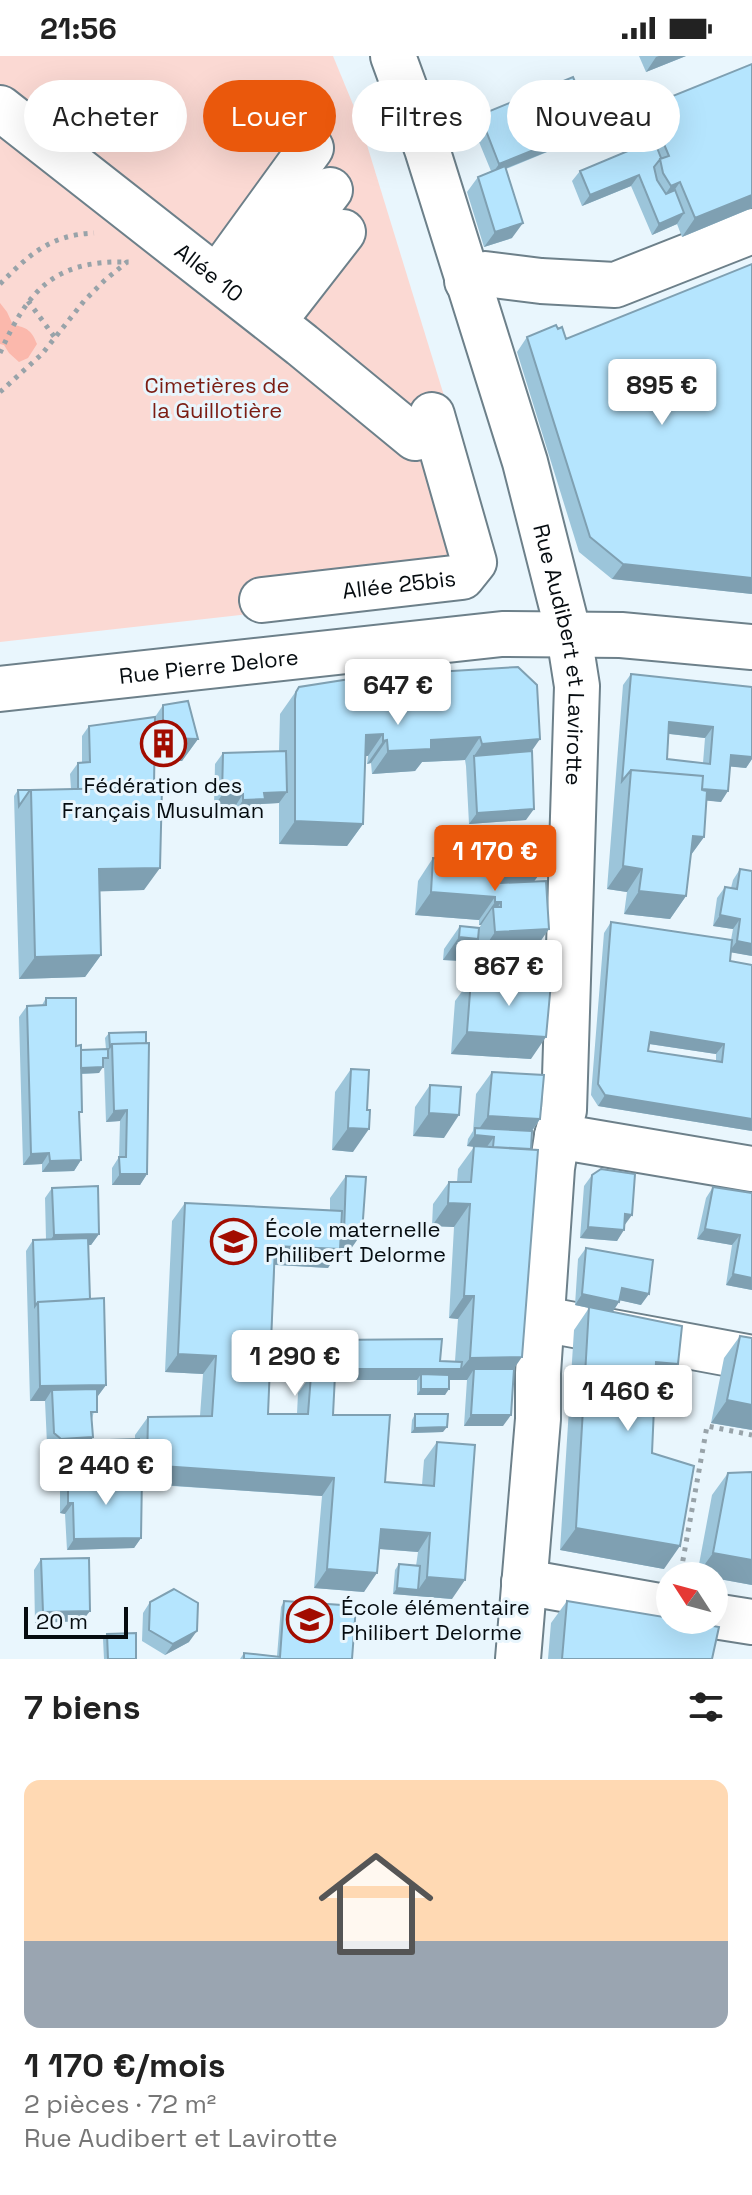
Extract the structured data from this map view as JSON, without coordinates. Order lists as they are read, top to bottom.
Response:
{
  "streets": {
    "street": [
      "Allée 10",
      "Allée 25bis",
      "Rue Audibert et Lavirotte",
      "Rue Pierre Delore"
    ]
  },
  "crossings": [
    ["Allée 10", "Allée 25bis"],
    ["Rue Audibert et Lavirotte", "Rue Pierre Delore"]
  ],
  "parks": ["Cimetières de la Guillotière"],
  "places": {
    "building": ["Fédération des Français Musulman"],
    "school or university": ["École maternelle Philibert Delorme", "École élémentaire Philibert Delorme"]
  },
  "scale_bar": "20 m",
  "north": "top left",
  "page": {
    "status": "21:56",
    "chip": [
      "Acheter",
      "Louer",
      "Filtres",
      "Nouveau"
    ],
    "price": [
      "895 €",
      "647 €",
      "1 170 €",
      "867 €",
      "1 290 €",
      "1 460 €",
      "2 440 €"
    ],
    "scale": "20 m",
    "heading": "7 biens",
    "list": [
      {
        "name": "1 170 €/mois",
        "note": "2 pièces · 72 m² · Rue Audibert et Lavirotte"
      }
    ]
  }
}
